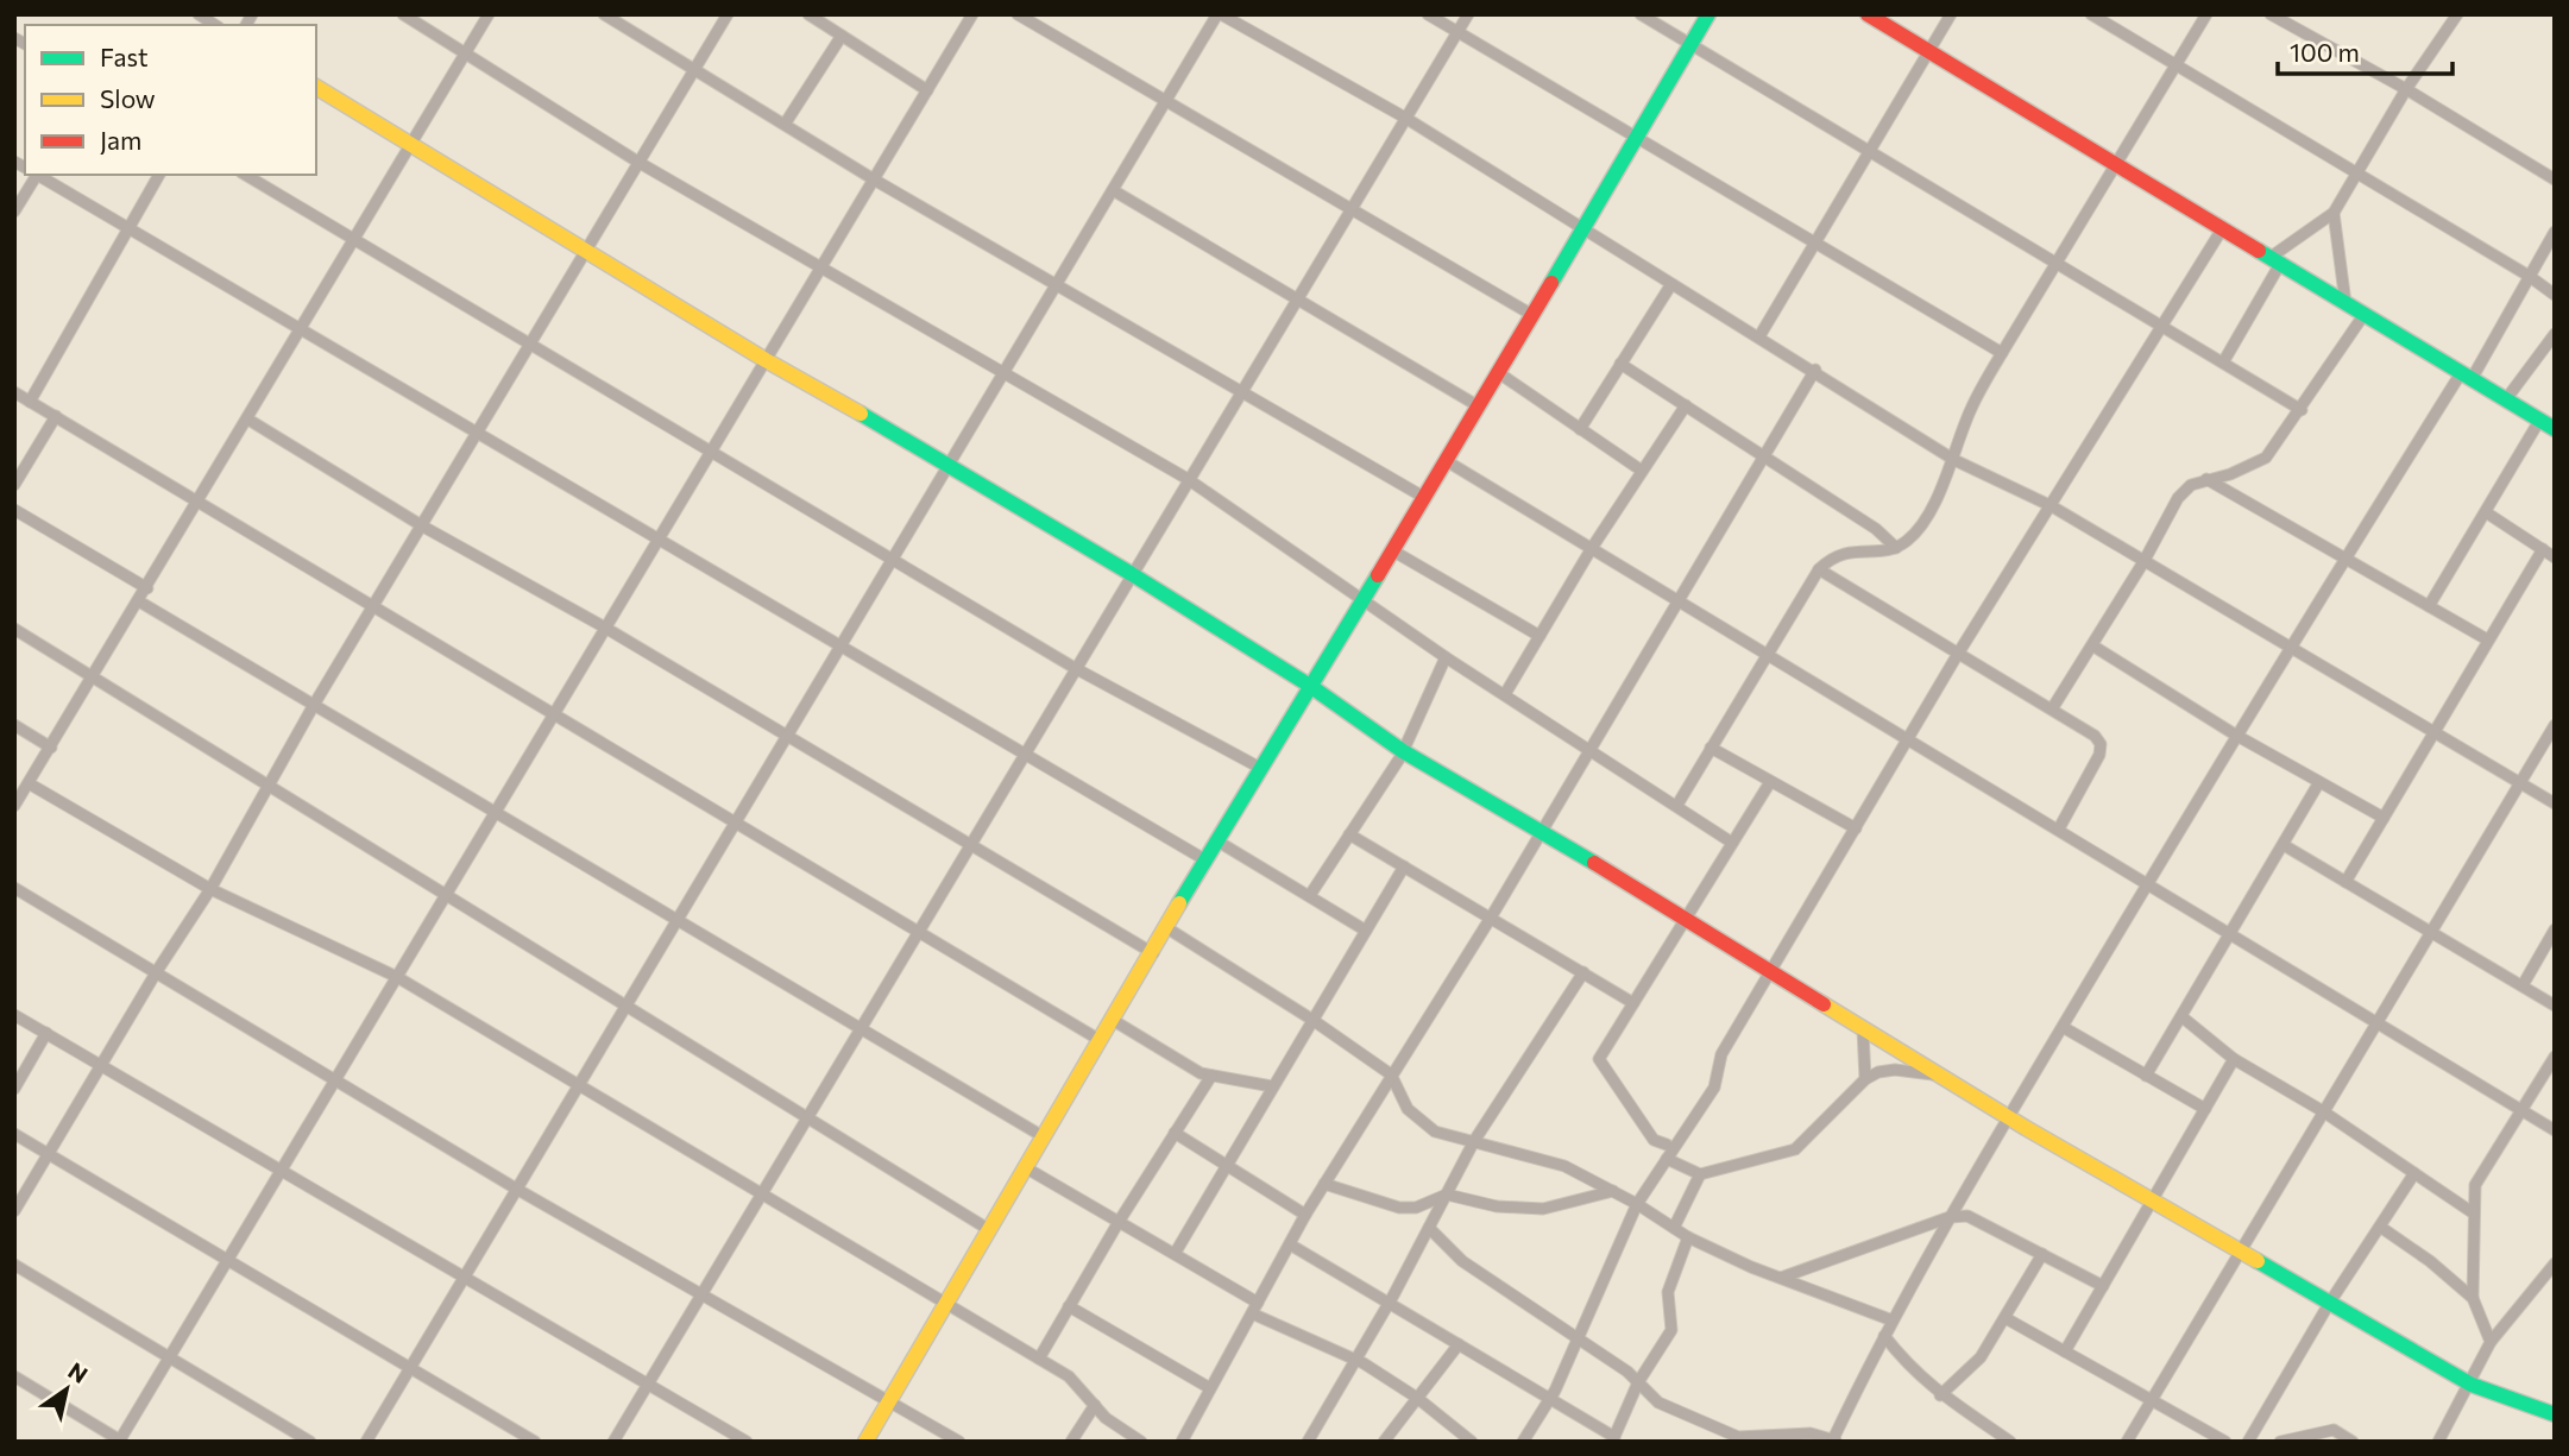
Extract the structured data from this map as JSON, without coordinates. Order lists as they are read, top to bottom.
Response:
{
  "legend": ["Fast", "Slow", "Jam"],
  "scale_bar": "100 m",
  "north": "top right"
}
